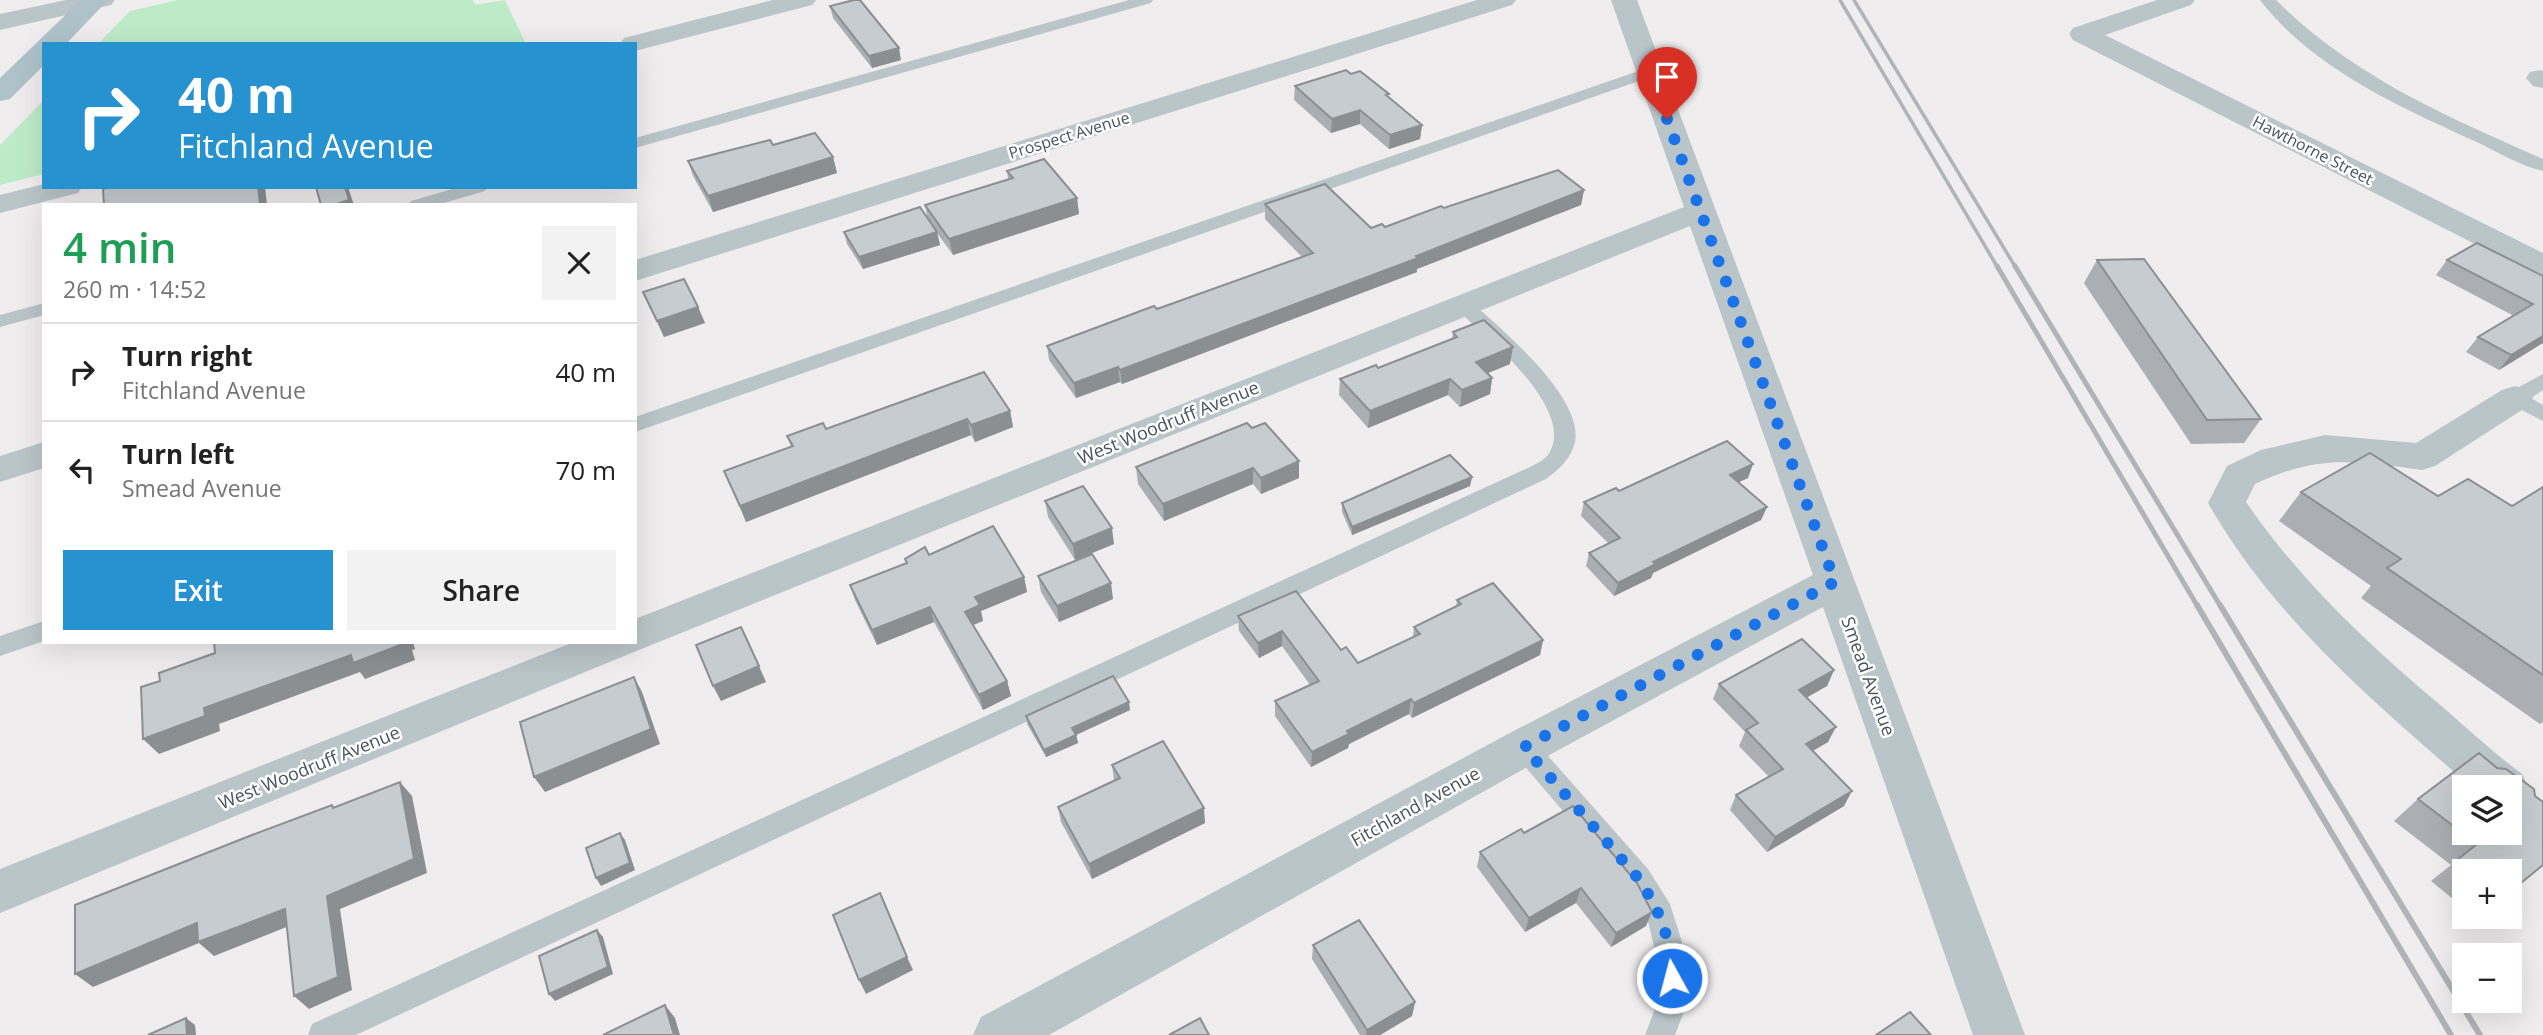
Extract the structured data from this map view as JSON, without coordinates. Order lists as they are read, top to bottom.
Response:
{
  "streets": {
    "street": [
      "Prospect Avenue",
      "Hawthorne Street",
      "West Woodruff Avenue",
      "Smead Avenue",
      "Fitchland Avenue"
    ]
  },
  "crossings": [
    ["West Woodruff Avenue", "Smead Avenue"],
    ["Smead Avenue", "Fitchland Avenue"]
  ],
  "page": {
    "turn": ["40 m", "Fitchland Avenue"],
    "heading": ["4 min", "260 m · 14:52"],
    "list": [
      {
        "name": "Turn right",
        "note": "Fitchland Avenue",
        "value": "40 m"
      },
      {
        "name": "Turn left",
        "note": "Smead Avenue",
        "value": "70 m"
      }
    ],
    "buttons": ["Exit", "Share"],
    "map_buttons": ["+", "−"]
  }
}
